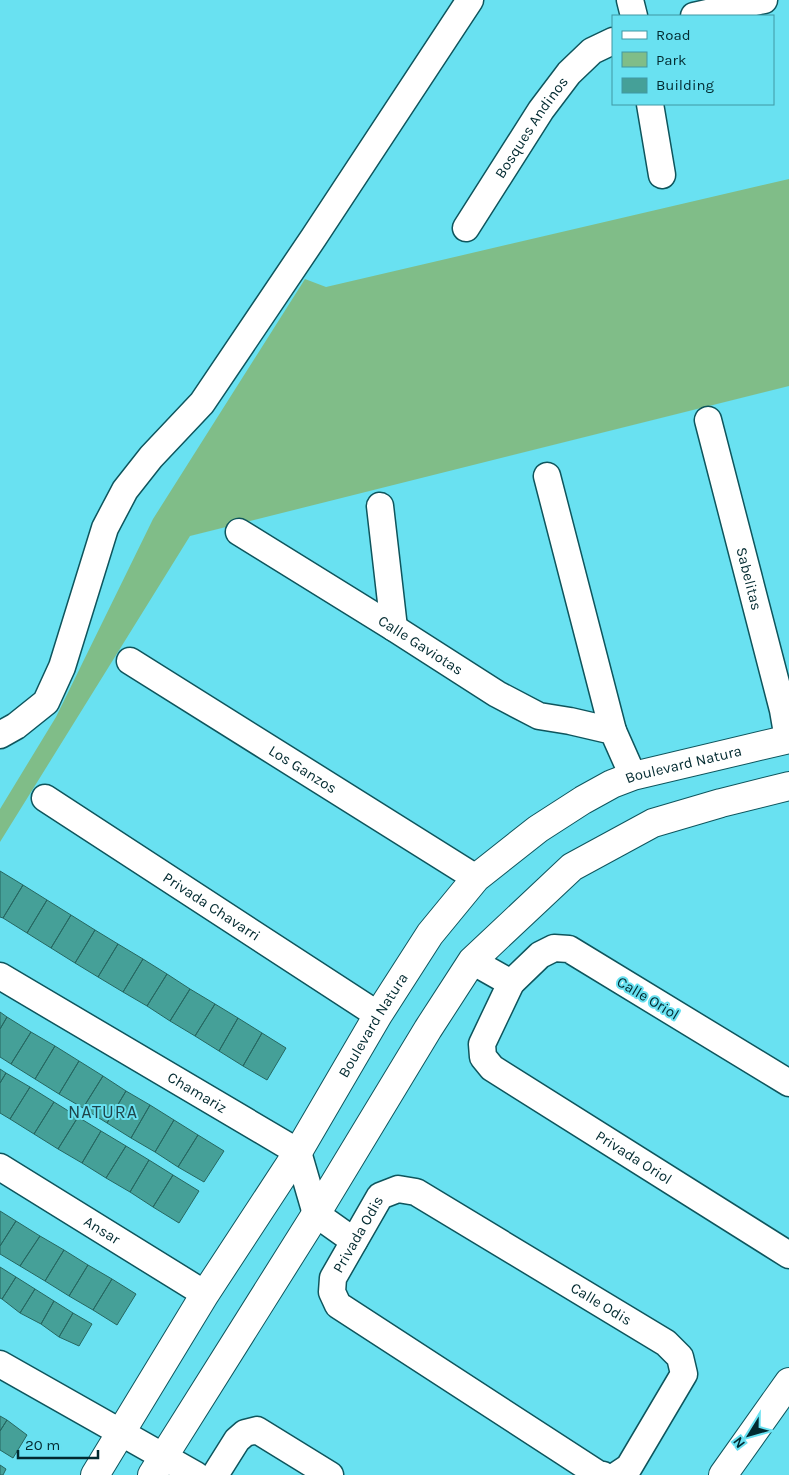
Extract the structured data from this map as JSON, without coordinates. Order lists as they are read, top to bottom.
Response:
{
  "streets": {
    "street": [
      "Bosques Andinos",
      "Sabelitas",
      "Calle Gaviotas",
      "Boulevard Natura",
      "Los Ganzos",
      "Privada Chavarri",
      "Calle Oriol",
      "Chamariz",
      "Privada Oriol",
      "Ansar",
      "Privada Odis",
      "Calle Odis"
    ]
  },
  "crossings": [
    ["Sabelitas", "Boulevard Natura"],
    ["Boulevard Natura", "Los Ganzos"],
    ["Boulevard Natura", "Privada Chavarri"],
    ["Boulevard Natura", "Chamariz"],
    ["Boulevard Natura", "Ansar"],
    ["Calle Oriol", "Privada Oriol"],
    ["Privada Odis", "Calle Odis"]
  ],
  "districts": ["NATURA"],
  "legend": ["Road", "Park", "Building"],
  "scale_bar": "20 m",
  "north": "bottom left"
}
